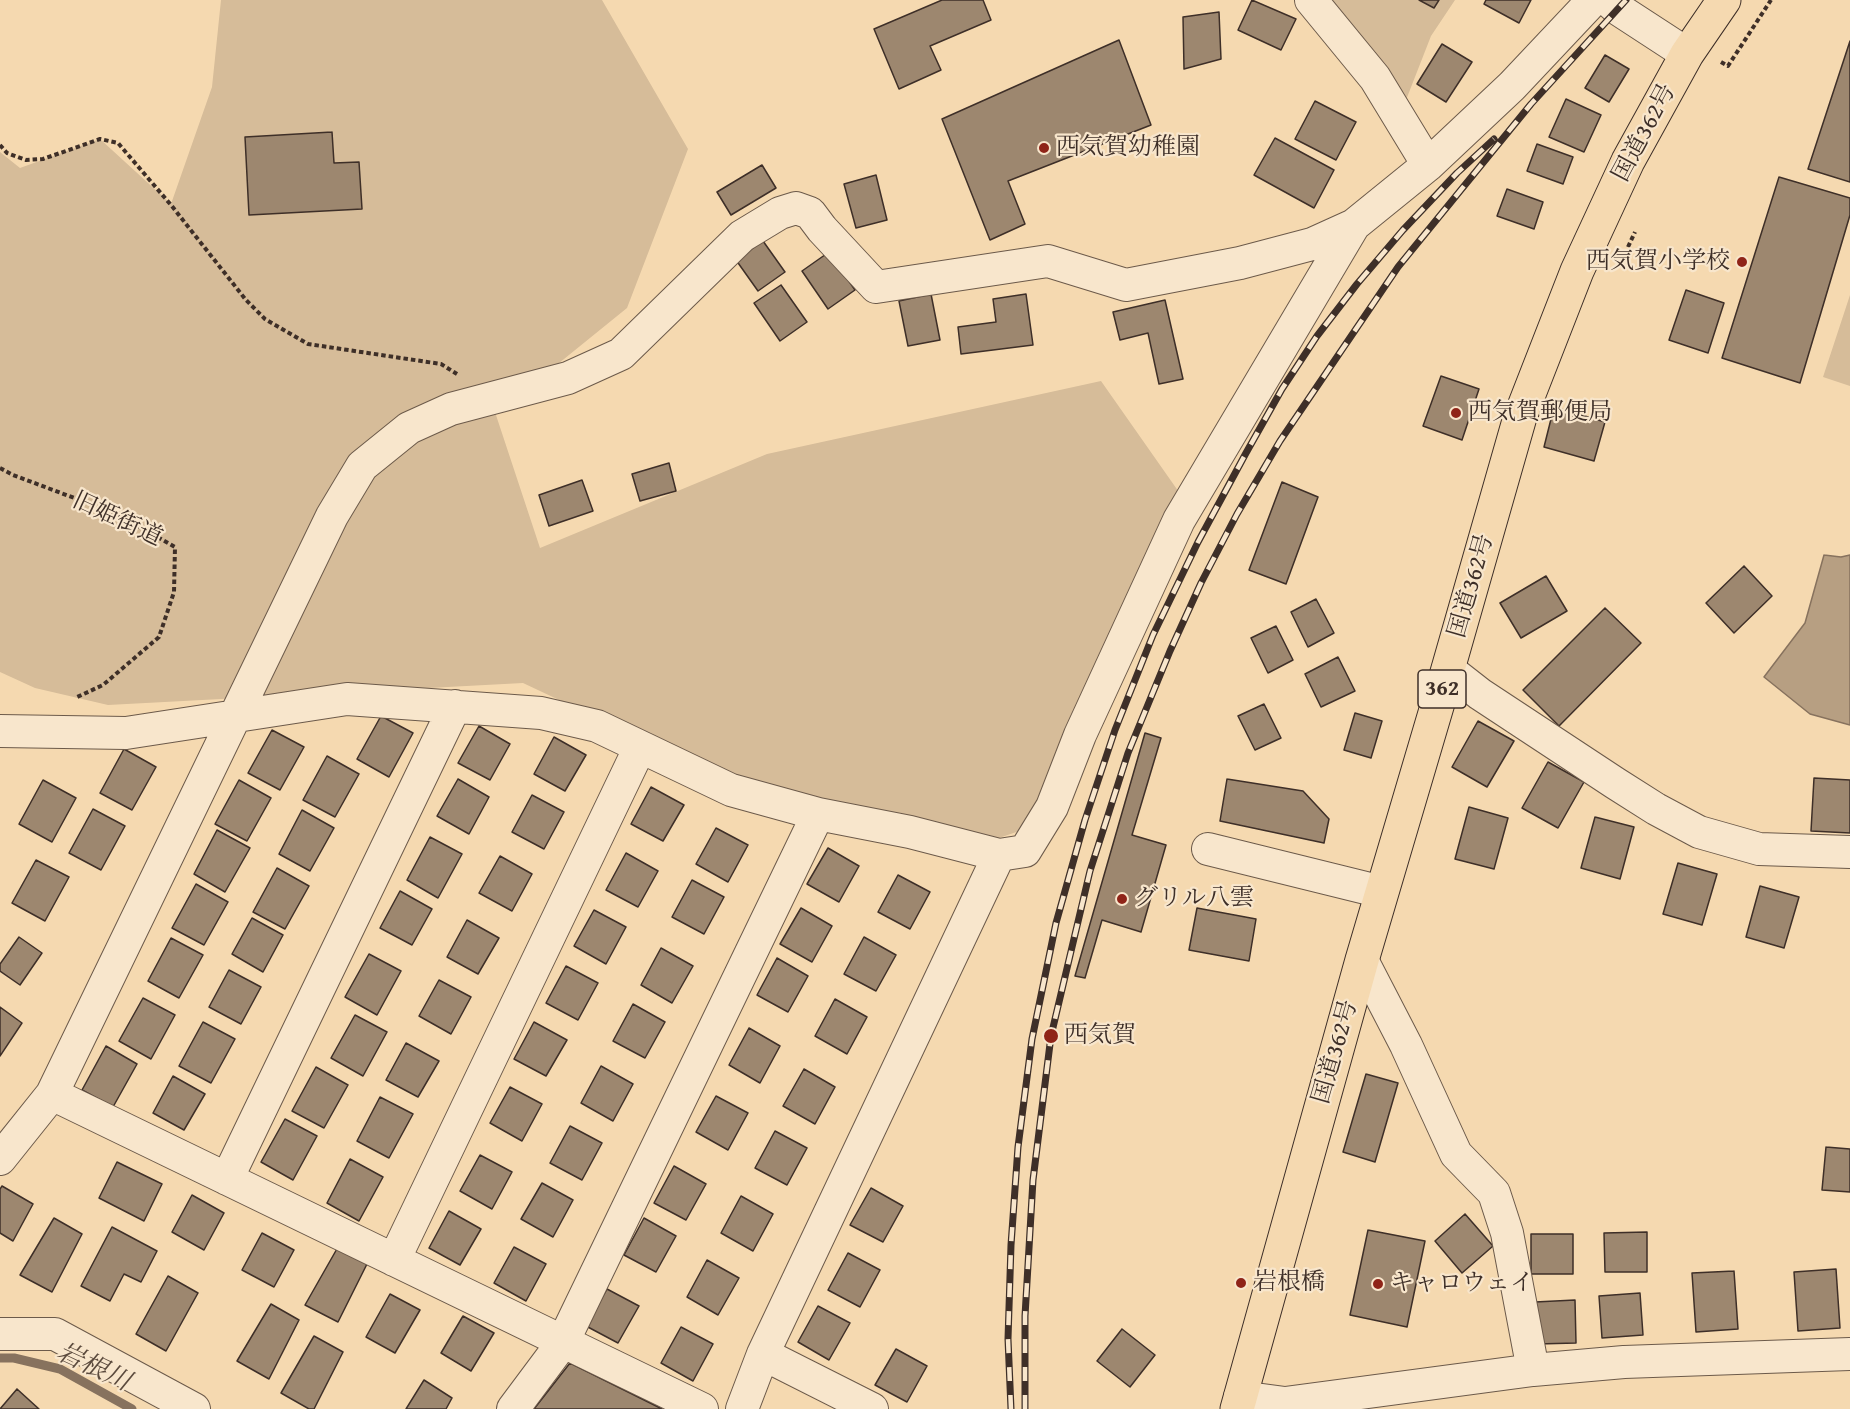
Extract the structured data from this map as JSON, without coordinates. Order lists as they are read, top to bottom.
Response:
{
  "streets": {
    "highway": ["国道362号", "362"],
    "path": ["旧姫街道"]
  },
  "water": ["岩根川"],
  "places": [
    "西気賀幼稚園",
    "西気賀小学校",
    "西気賀郵便局",
    "グリル八雲",
    "西気賀",
    "岩根橋",
    "キャロウェイ"
  ]
}
